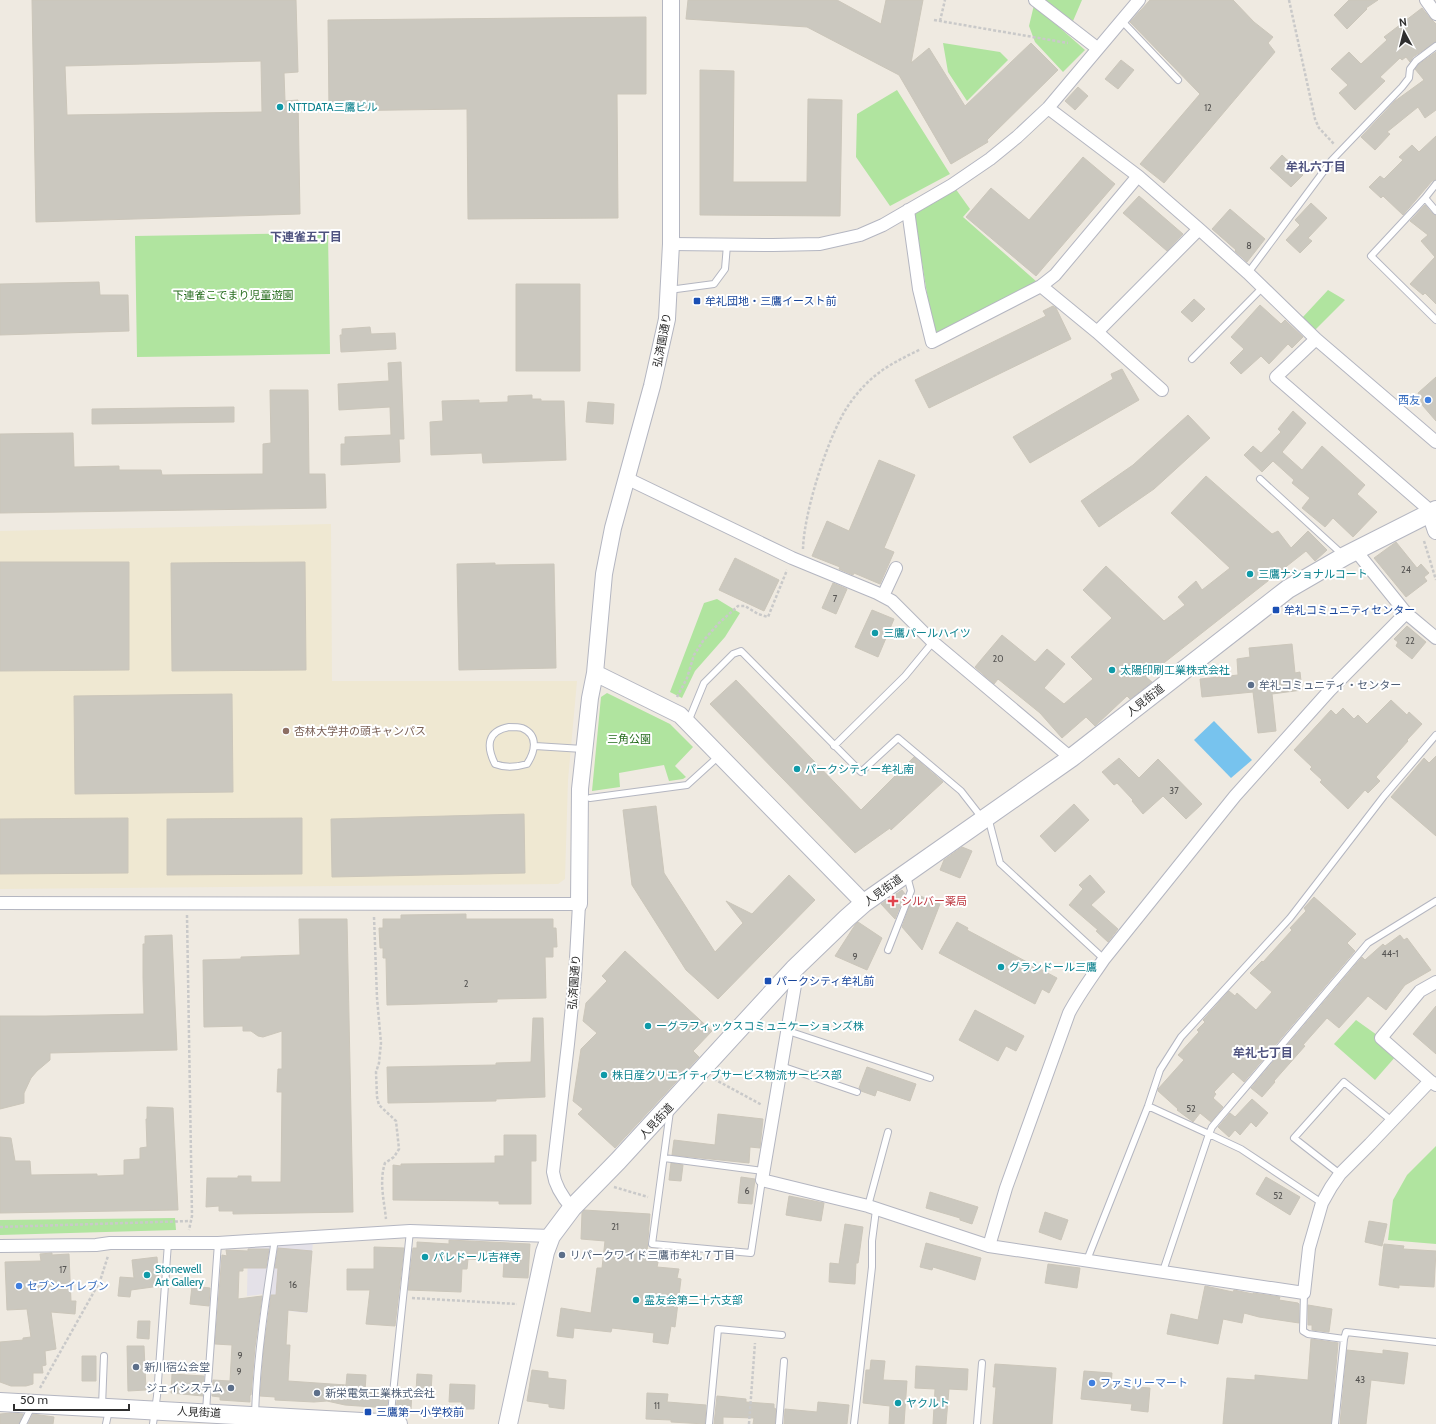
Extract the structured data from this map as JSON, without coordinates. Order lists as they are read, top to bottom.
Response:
{
  "streets": {
    "main road": ["人見街道"],
    "street": ["弘済園通り"]
  },
  "crossings": [
    ["弘済園通り", "人見街道"]
  ],
  "districts": ["牟礼六丁目", "下連雀五丁目", "牟礼七丁目"],
  "parks": ["下連雀こでまり児童遊園", "三角公園"],
  "places": {
    "other": [
      "NTTDATA三鷹ビル",
      "西友",
      "三鷹ナショナルコート",
      "三鷹パールハイツ",
      "太陽印刷工業株式会社",
      "牟礼コミュニティ・センター",
      "杏林大学井の頭キャンパス",
      "パークシティー牟礼南",
      "グランドール三鷹",
      "ーグラフィックスコミュニケーションズ株",
      "株日産クリエイティブサービス物流サービス部",
      "リパークワイド三鷹市牟礼７丁目",
      "パレドール吉祥寺",
      "Stonewell Art Gallery",
      "セブン-イレブン",
      "霊友会第二十六支部",
      "新川宿公会堂",
      "ファミリーマート",
      "ジェイシステム",
      "新栄電気工業株式会社",
      "ヤクルト"
    ],
    "transit": [
      "牟礼団地・三鷹イースト前",
      "牟礼コミュニティセンター",
      "パークシティ牟礼前",
      "三鷹第一小学校前"
    ],
    "health": ["シルバー薬局"]
  },
  "house_numbers": [
    "12",
    "8",
    "24",
    "7",
    "22",
    "20",
    "37",
    "44-1",
    "9",
    "2",
    "52",
    "6",
    "52",
    "21",
    "17",
    "16",
    "9",
    "9",
    "43",
    "11"
  ],
  "scale_bar": "50 m",
  "north": "top"
}
